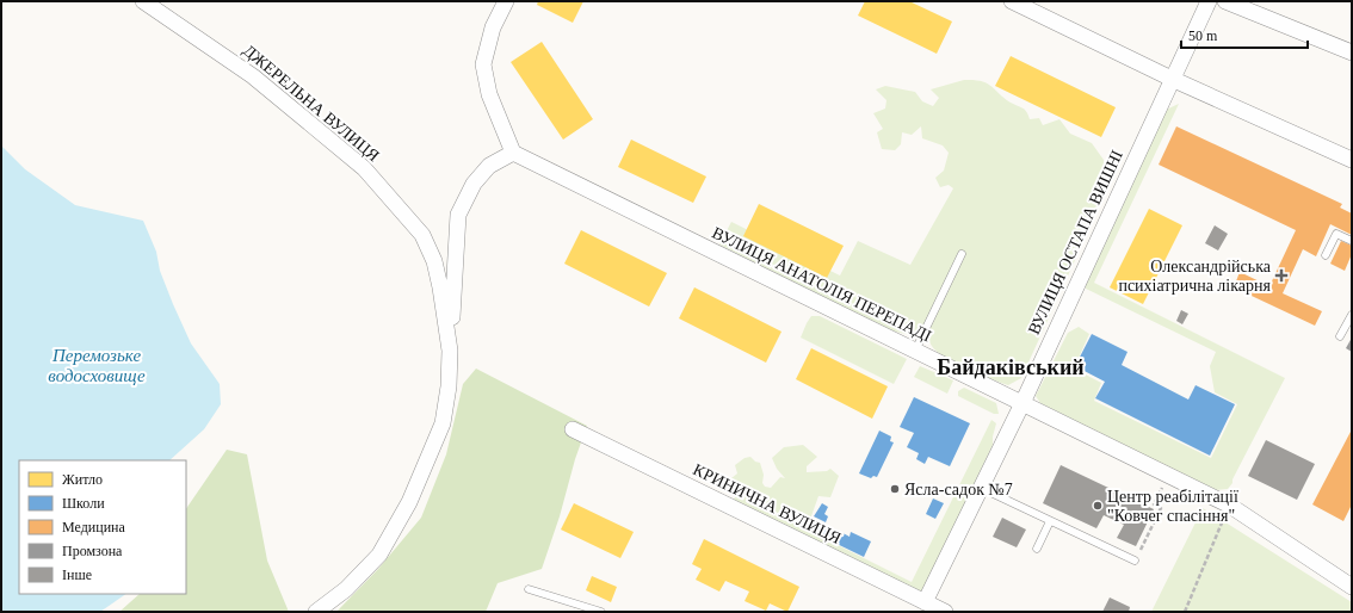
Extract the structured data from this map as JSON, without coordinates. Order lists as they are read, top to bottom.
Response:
{
  "streets": {
    "street": [
      "ДЖЕРЕЛЬНА ВУЛИЦЯ",
      "ВУЛИЦЯ ОСТАПА ВИШНІ",
      "ВУЛИЦЯ АНАТОЛІЯ ПЕРЕПАДІ",
      "КРИНИЧНА ВУЛИЦЯ"
    ]
  },
  "crossings": [
    ["ВУЛИЦЯ ОСТАПА ВИШНІ", "ВУЛИЦЯ АНАТОЛІЯ ПЕРЕПАДІ"],
    ["ВУЛИЦЯ ОСТАПА ВИШНІ", "КРИНИЧНА ВУЛИЦЯ"]
  ],
  "districts": ["Байдаківський"],
  "water": ["Перемозьке водосховище"],
  "places": {
    "health": ["Олександрійська психіатрична лікарня"],
    "other": ["Ясла-садок №7", "Центр реабілітації \"Ковчег спасіння\""]
  },
  "legend": [
    "Житло",
    "Школи",
    "Медицина",
    "Промзона",
    "Інше"
  ],
  "scale_bar": "50 m"
}
